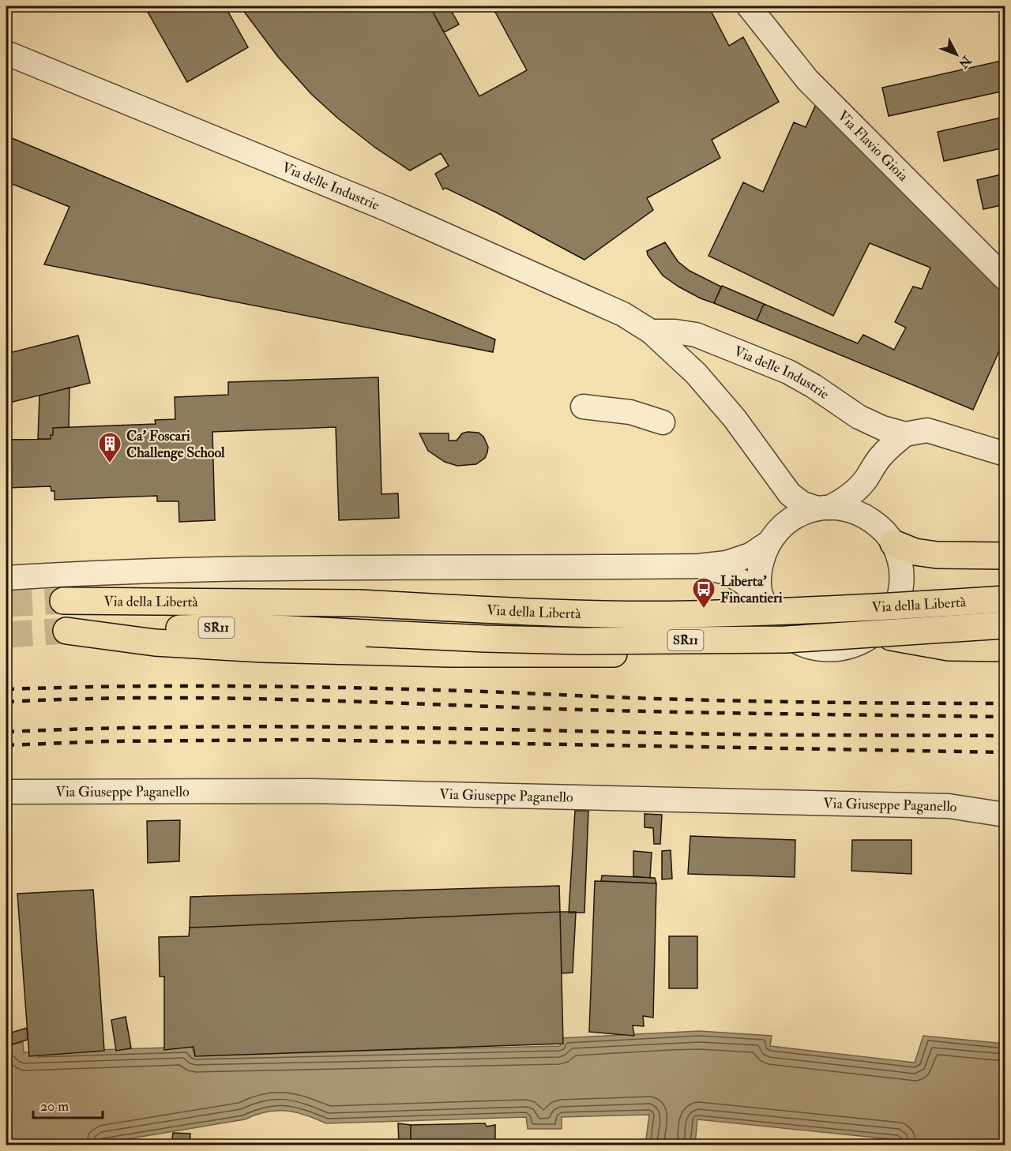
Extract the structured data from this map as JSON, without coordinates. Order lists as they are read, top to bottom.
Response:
{
  "streets": {
    "highway": ["Via della Libertà", "SR11"],
    "street": ["Via Flavio Gioia", "Via delle Industrie", "Via Giuseppe Paganello"]
  },
  "crossings": [
    ["Via delle Industrie", "Via della Libertà"]
  ],
  "places": {
    "building": ["Ca' Foscari Challenge School"],
    "bus stop": ["Liberta' Fincantieri"]
  },
  "scale_bar": "20 m",
  "north": "bottom right"
}
